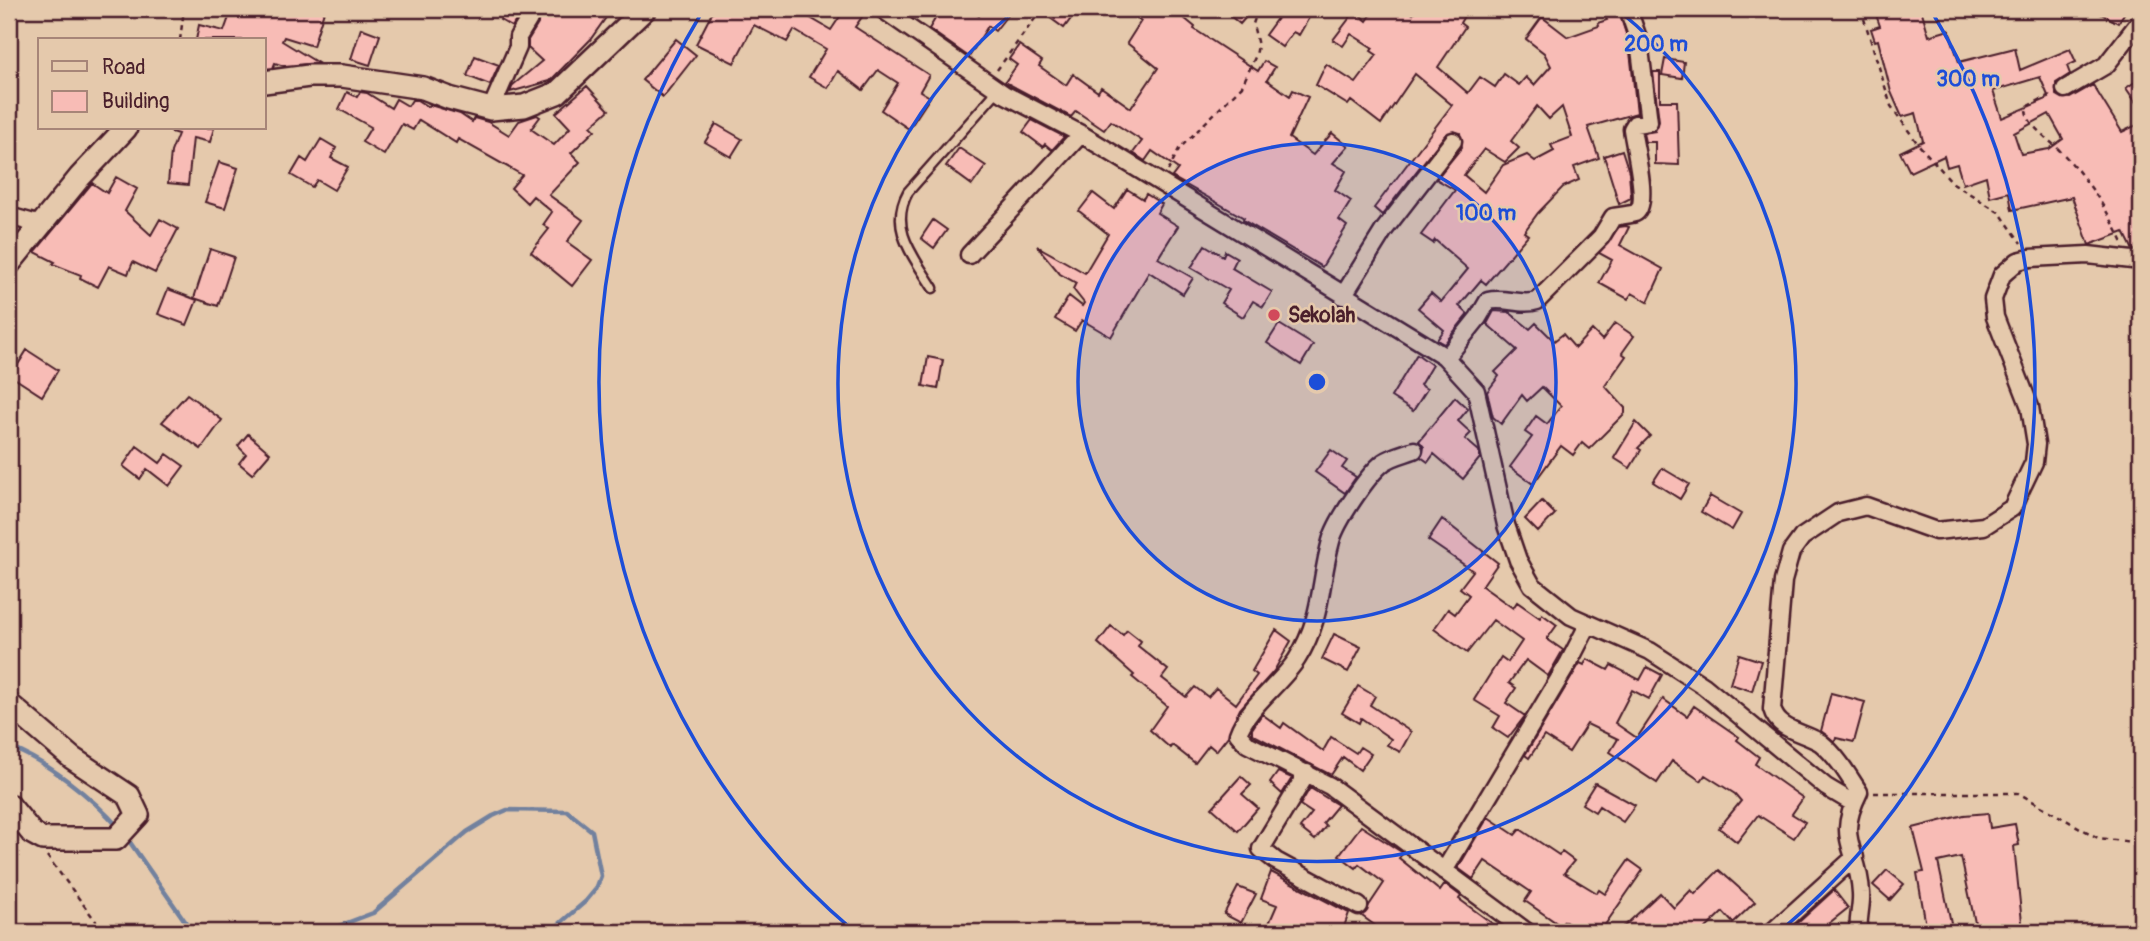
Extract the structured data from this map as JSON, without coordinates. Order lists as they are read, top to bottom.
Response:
{
  "places": ["Sekolah"],
  "legend": ["Road", "Building"],
  "rings": ["200 m", "300 m", "100 m"]
}
